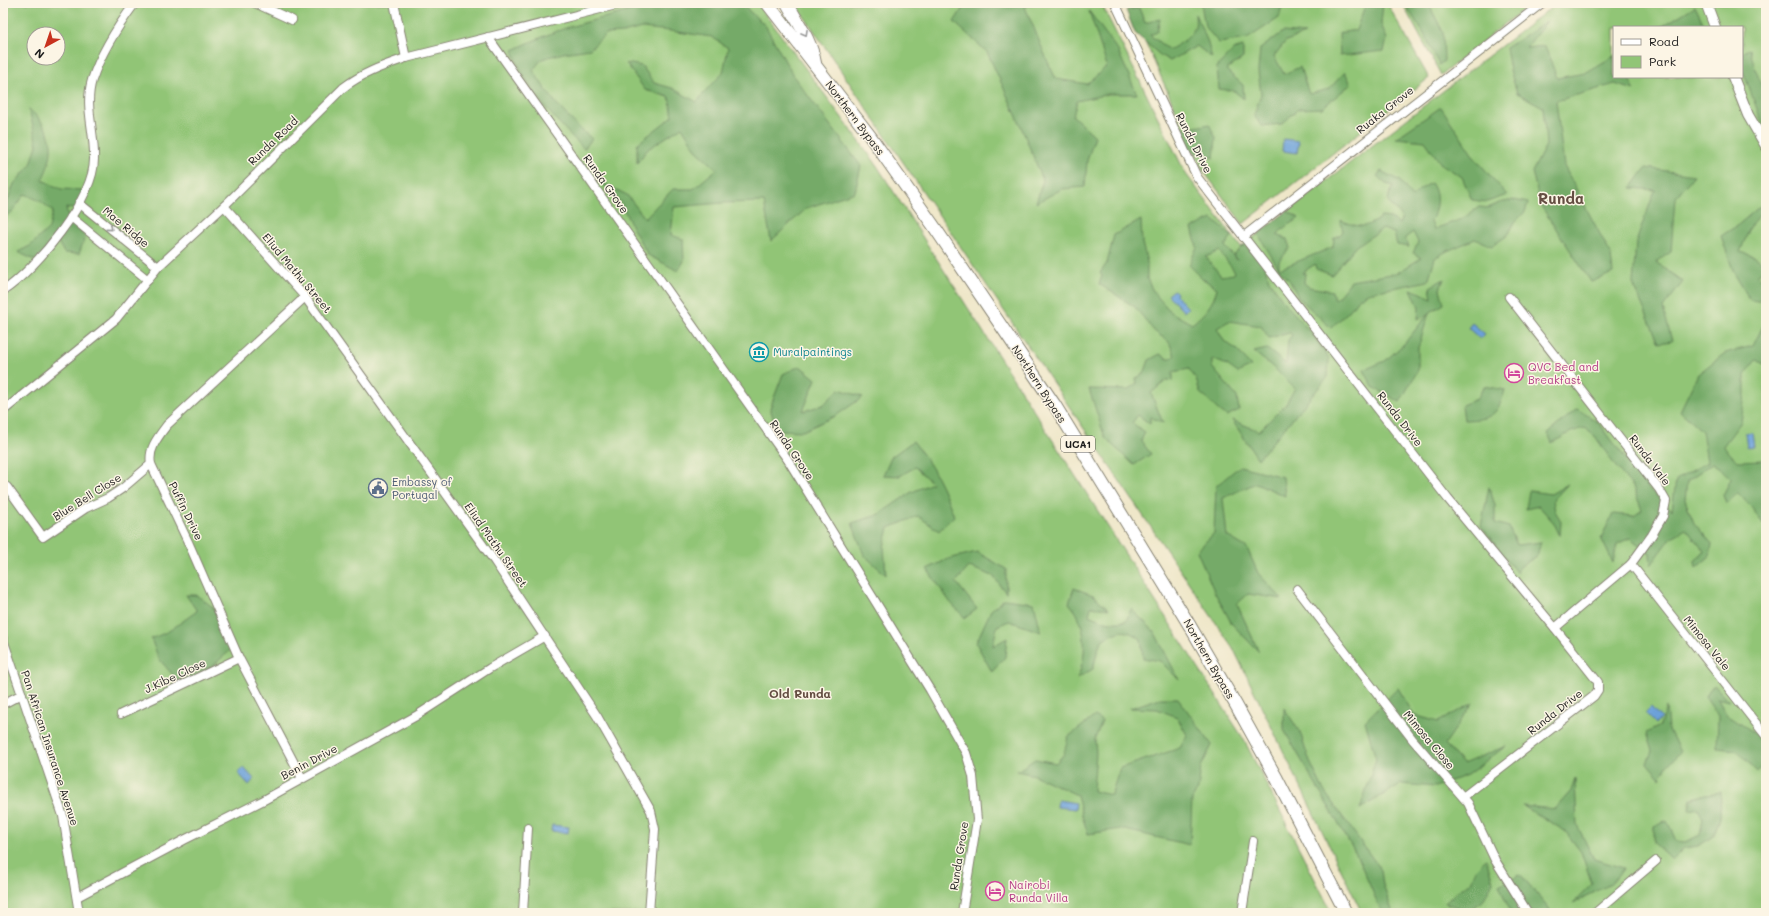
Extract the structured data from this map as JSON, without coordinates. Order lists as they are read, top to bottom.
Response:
{
  "streets": {
    "main road": ["Northern Bypass", "UCA1"],
    "street": [
      "Ruaka Grove",
      "Runda Road",
      "Runda Drive",
      "Runda Grove",
      "Mae Ridge",
      "Eliud Mathu Street",
      "Runda Vale",
      "Blue Bell Close",
      "Puffin Drive",
      "Mimosa Vale",
      "J.Kibe Close",
      "Mimosa Close",
      "Pan African Insurance Avenue",
      "Benin Drive"
    ]
  },
  "crossings": [
    ["Ruaka Grove", "Runda Drive"],
    ["Runda Road", "Runda Grove"],
    ["Runda Road", "Mae Ridge"],
    ["Runda Road", "Eliud Mathu Street"],
    ["Runda Drive", "Runda Vale"],
    ["Runda Drive", "Mimosa Close"],
    ["Eliud Mathu Street", "Benin Drive"],
    ["Runda Vale", "Mimosa Vale"],
    ["Blue Bell Close", "Puffin Drive"],
    ["Puffin Drive", "J.Kibe Close"],
    ["Puffin Drive", "Benin Drive"],
    ["Pan African Insurance Avenue", "Benin Drive"]
  ],
  "districts": ["Runda", "Old Runda"],
  "places": {
    "museum": ["Muralpaintings"],
    "hotel": ["QVC Bed and Breakfast", "Nairobi Runda Villa"],
    "public building": ["Embassy of Portugal"]
  },
  "legend": ["Road", "Park"],
  "north": "bottom left"
}
